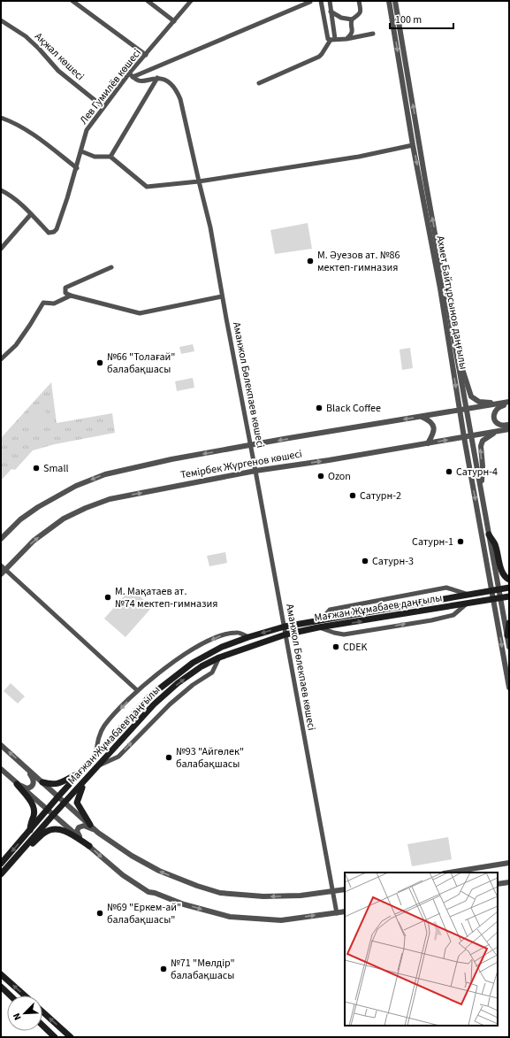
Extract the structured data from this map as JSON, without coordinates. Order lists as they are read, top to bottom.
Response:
{
  "streets": {
    "main road": ["Мағжан Жұмабаев даңғылы"],
    "street": [
      "Ақжал көшесі",
      "Лев Гумилёв көшесі",
      "Ахмет Байтұрсынов даңғылы",
      "Аманжол Бөлекпаев көшесі",
      "Темірбек Жүргенов көшесі"
    ]
  },
  "crossings": [
    ["Ақжал көшесі", "Лев Гумилёв көшесі"],
    ["Ахмет Байтұрсынов даңғылы", "Темірбек Жүргенов көшесі"],
    ["Ахмет Байтұрсынов даңғылы", "Мағжан Жұмабаев даңғылы"],
    ["Аманжол Бөлекпаев көшесі", "Темірбек Жүргенов көшесі"],
    ["Аманжол Бөлекпаев көшесі", "Мағжан Жұмабаев даңғылы"]
  ],
  "places": [
    "М. Әуезов ат. №86 мектеп-гимназия",
    "№66 \"Толағай\" балабақшасы",
    "Black Coffee",
    "Small",
    "Сатурн-4",
    "Ozon",
    "Сатурн-2",
    "Сатурн-1",
    "Сатурн-3",
    "М. Мақатаев ат. №74 мектеп-гимназия",
    "CDEK",
    "№93 \"Айгөлек\" балабақшасы",
    "№69 \"Еркем-ай\" балабақшасы\"",
    "№71 \"Мөлдір\" балабақшасы"
  ],
  "scale_bar": "100 m",
  "north": "bottom left"
}
